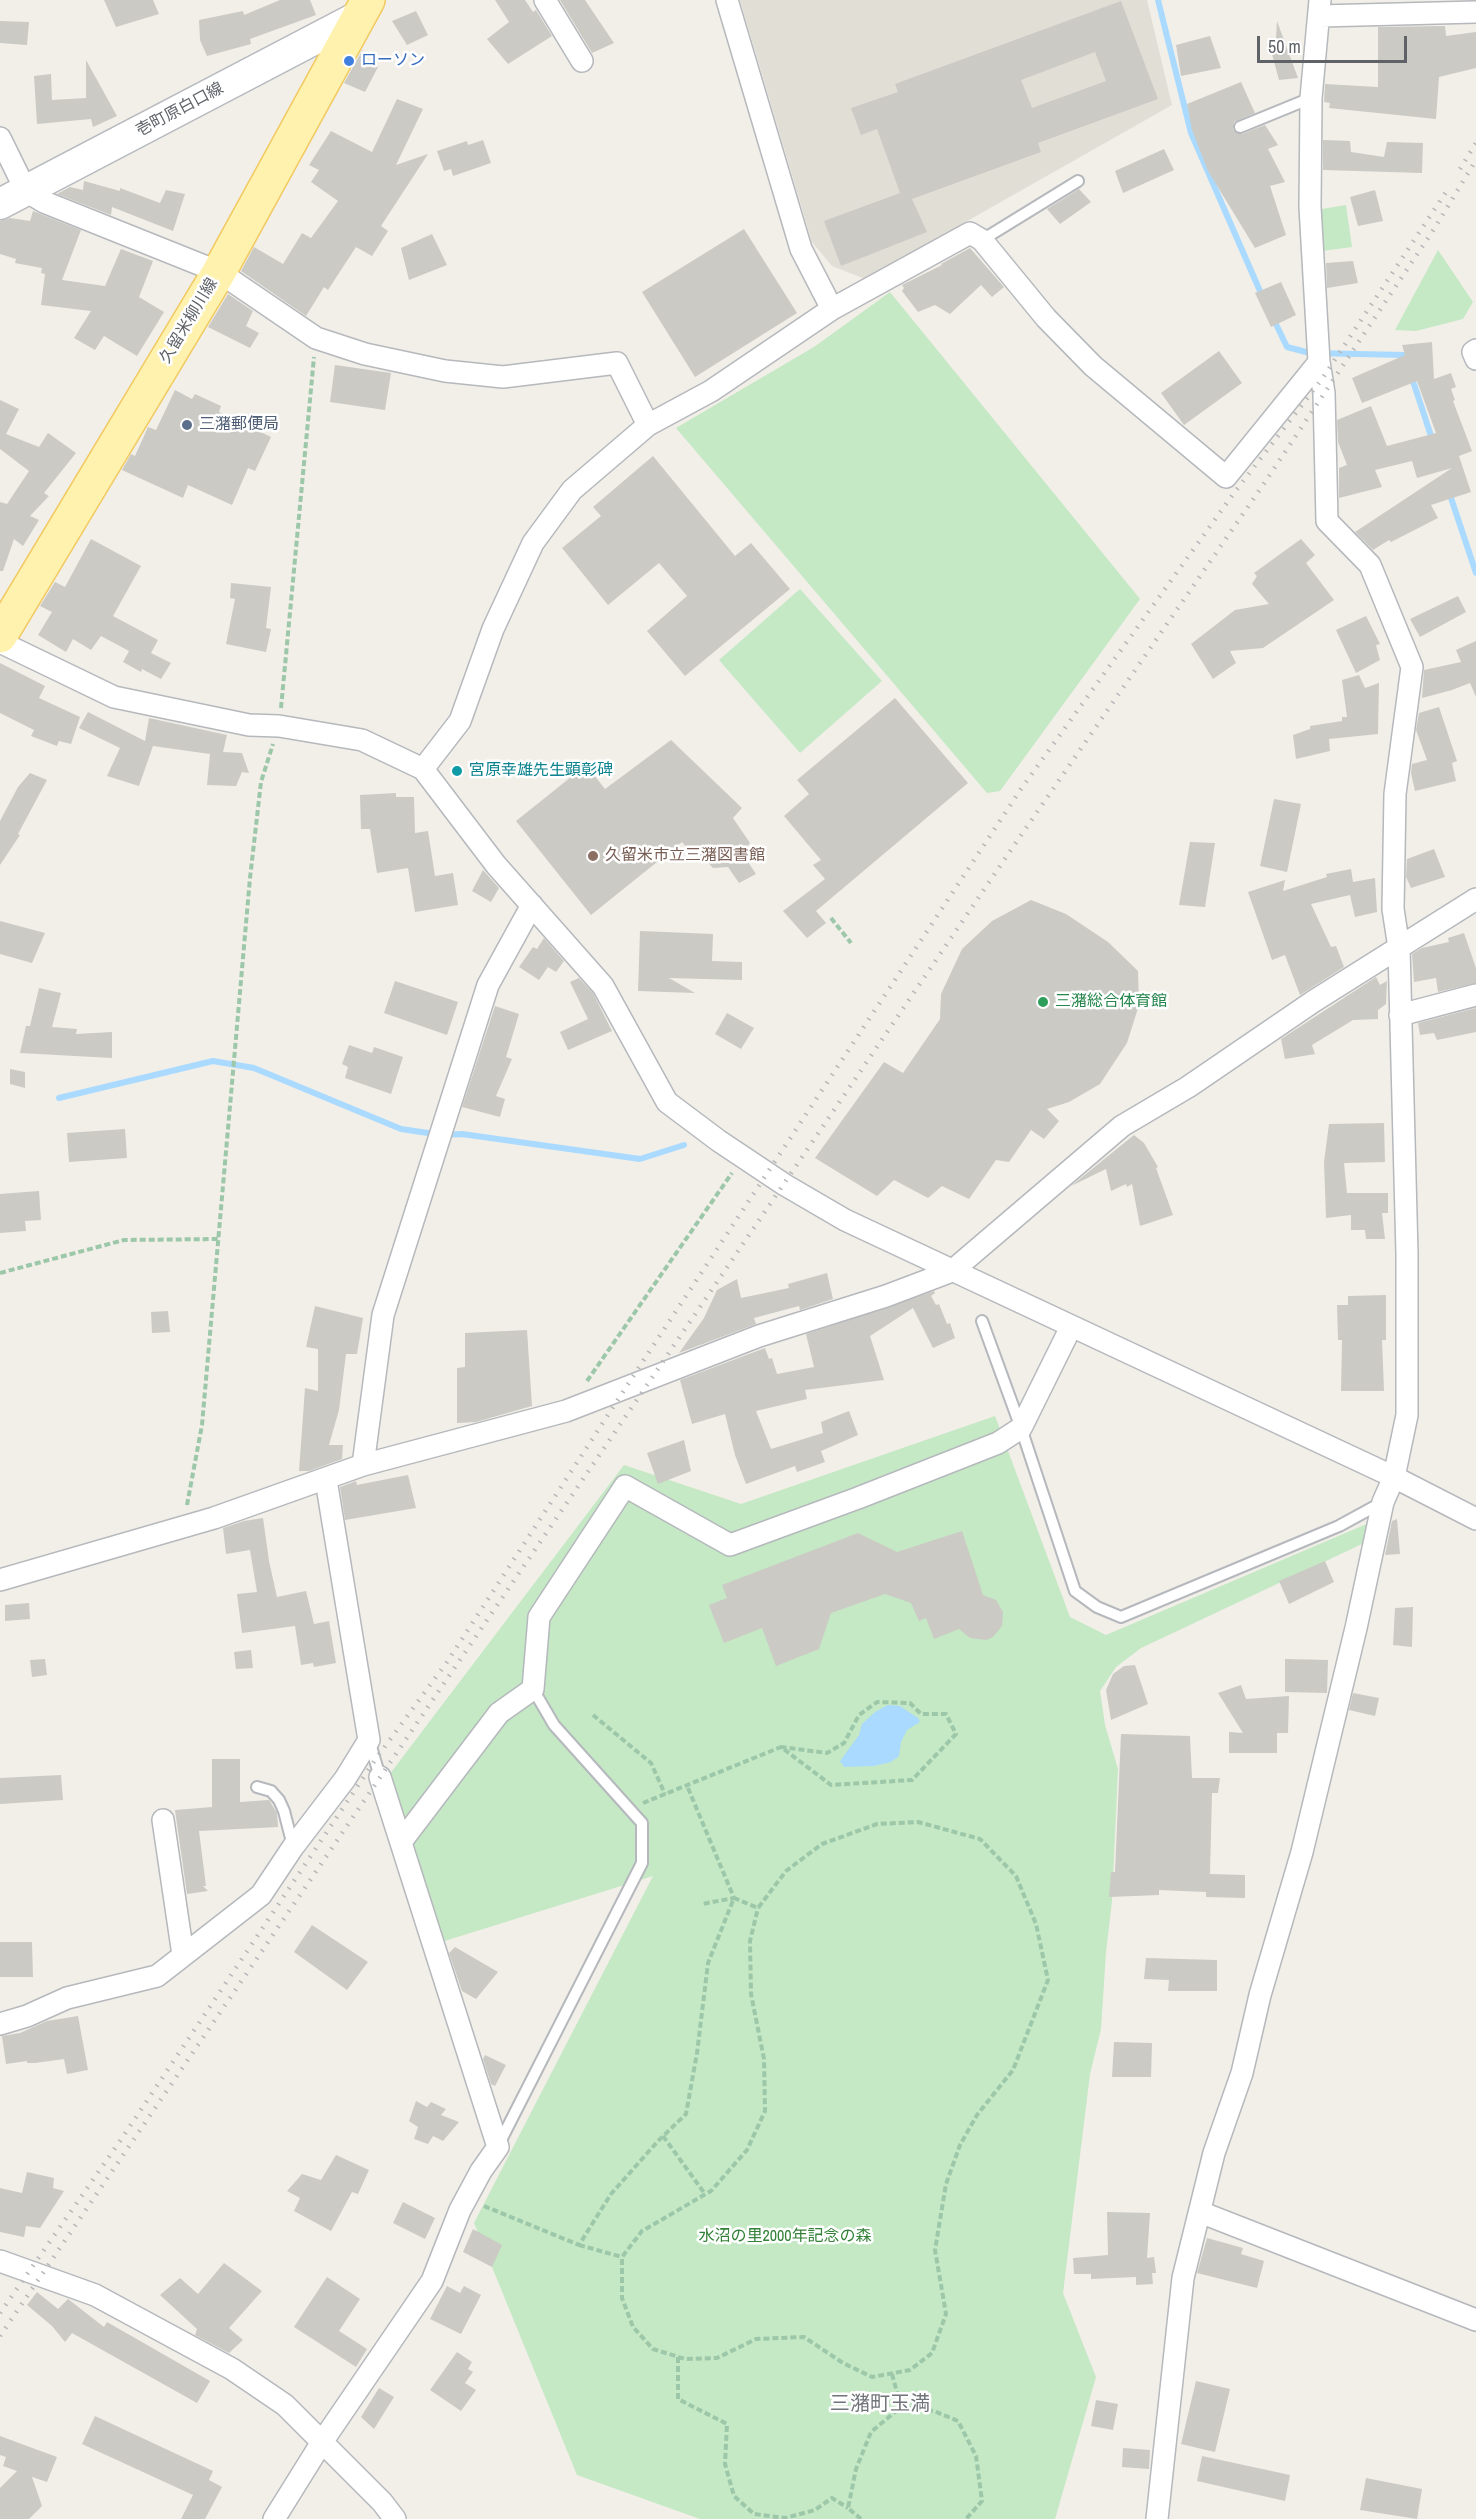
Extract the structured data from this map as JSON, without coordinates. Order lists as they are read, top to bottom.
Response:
{
  "streets": {
    "main road": ["壱町原白口線", "久留米柳川線"]
  },
  "crossings": [
    ["壱町原白口線", "久留米柳川線"]
  ],
  "districts": ["三潴町玉満"],
  "parks": ["水沼の里2000年記念の森"],
  "places": [
    "ローソン",
    "三潴郵便局",
    "宮原幸雄先生顕彰碑",
    "久留米市立三潴図書館",
    "三潴総合体育館"
  ],
  "scale_bar": "50 m"
}
